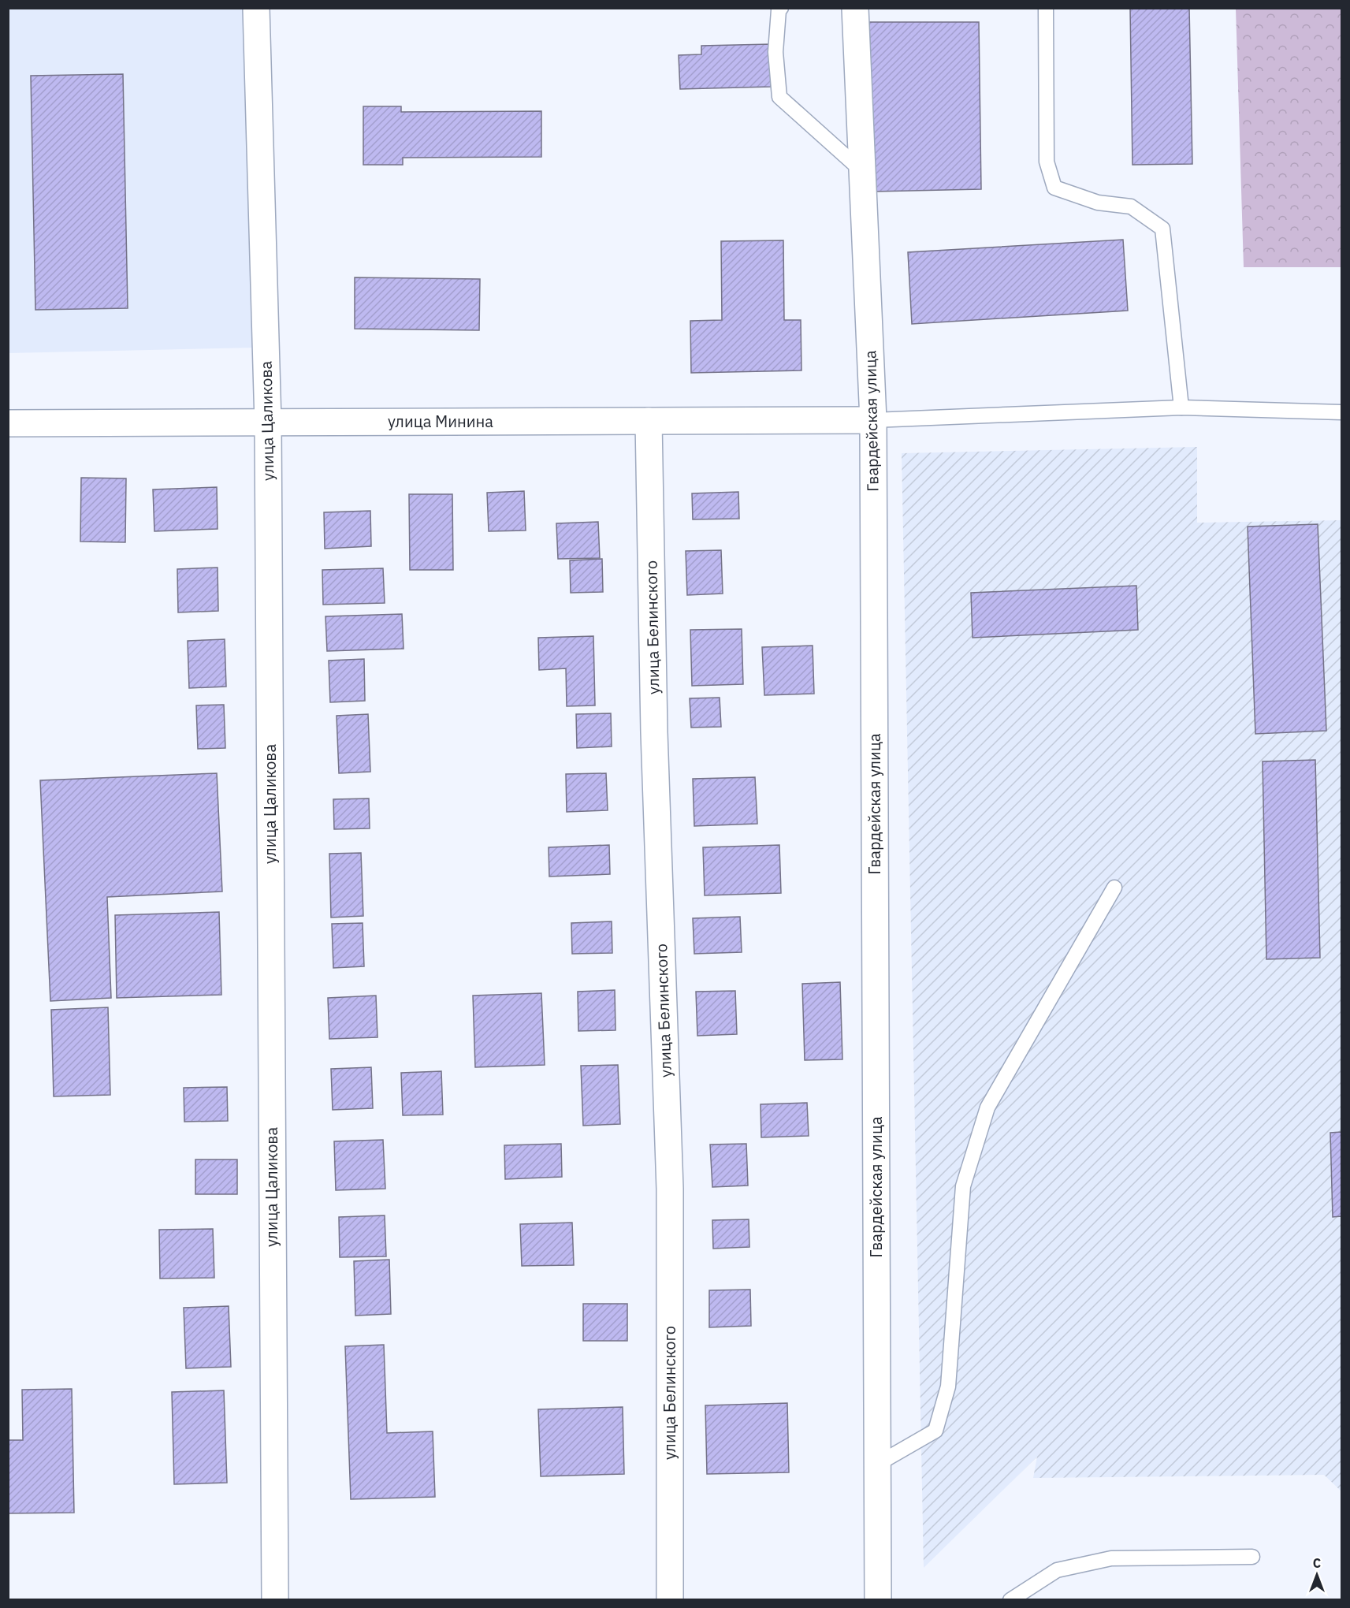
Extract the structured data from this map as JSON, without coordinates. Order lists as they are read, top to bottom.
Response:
{
  "streets": {
    "street": [
      "улица Цаликова",
      "Гвардейская улица",
      "улица Минина",
      "улица Белинского"
    ]
  },
  "crossings": [
    ["улица Цаликова", "улица Минина"],
    ["Гвардейская улица", "улица Минина"],
    ["улица Минина", "улица Белинского"]
  ],
  "north": "top"
}
